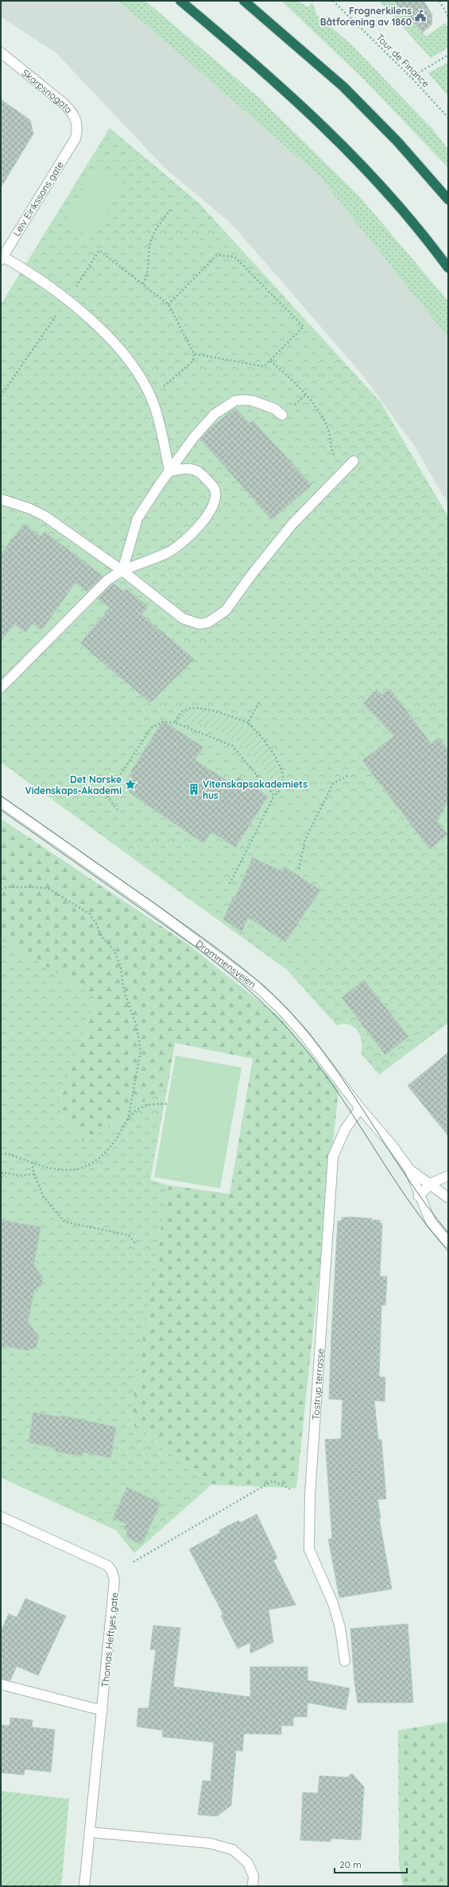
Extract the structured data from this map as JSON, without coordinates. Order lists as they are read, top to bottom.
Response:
{
  "streets": {
    "street": [
      "Skarpsnogata",
      "Leiv Eirikssons gate",
      "Drammensveien",
      "Tostrup terrasse",
      "Thomas Heftyes gate"
    ],
    "path": ["Tour de Finance"]
  },
  "crossings": [
    ["Skarpsnogata", "Leiv Eirikssons gate"],
    ["Drammensveien", "Tostrup terrasse"]
  ],
  "places": {
    "public building": ["Frognerkilens Båtforening av 1860"],
    "place": ["Det Norske Videnskaps-Akademi"],
    "building": ["Vitenskapsakademiets hus"]
  },
  "scale_bar": "20 m"
}
